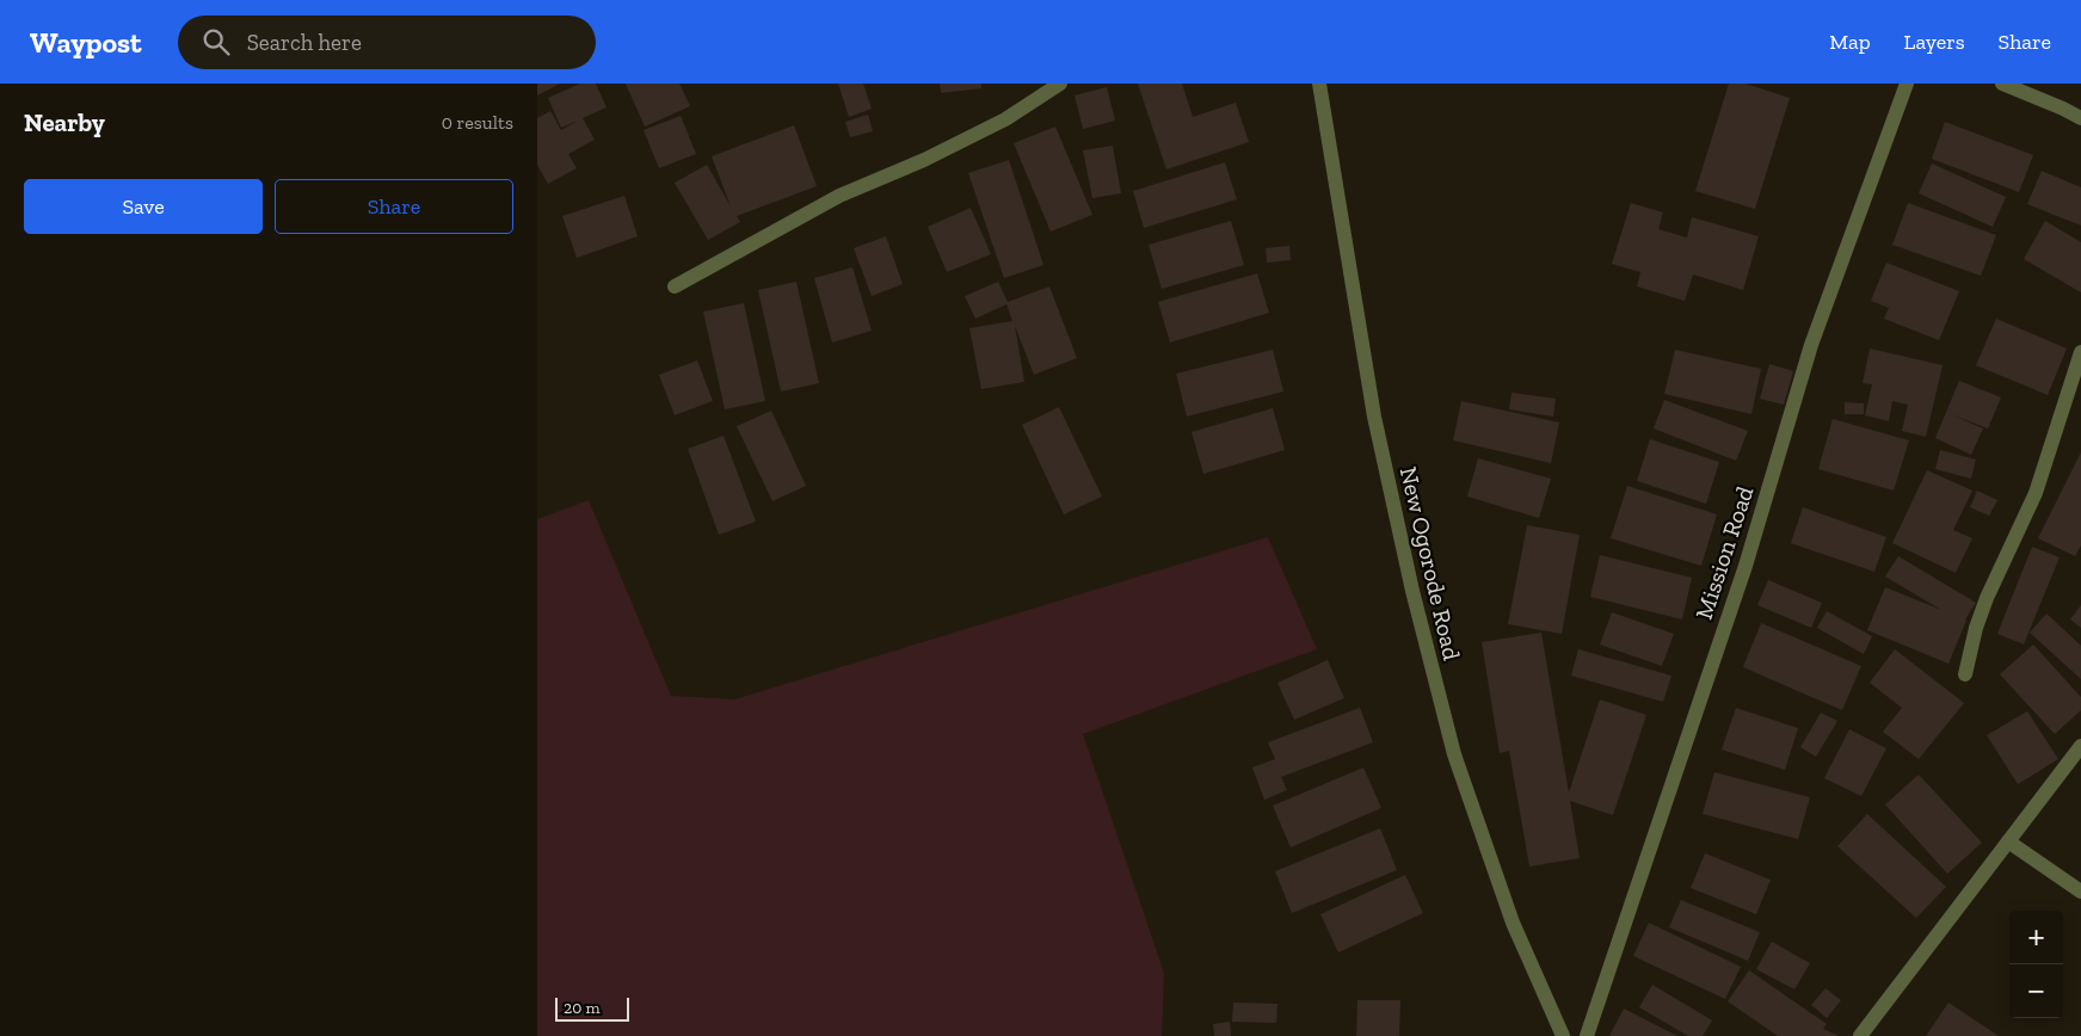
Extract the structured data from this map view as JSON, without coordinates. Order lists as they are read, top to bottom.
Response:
{
  "streets": {
    "street": ["Mission Road", "New Ogorode Road"]
  },
  "scale_bar": "20 m",
  "page": {
    "header": "Waypost",
    "search": "Search here",
    "nav": ["Map", "Layers", "Share"],
    "heading": ["Nearby", "0 results"],
    "buttons": ["Save", "Share"],
    "map_buttons": ["+", "−"],
    "scale": "20 m"
  }
}
